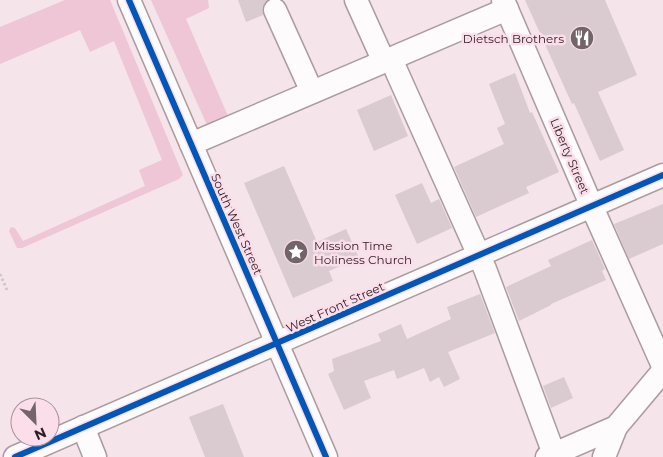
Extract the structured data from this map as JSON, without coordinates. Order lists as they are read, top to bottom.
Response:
{
  "streets": {
    "street": ["Liberty Street", "South West Street", "West Front Street"]
  },
  "crossings": [
    ["Liberty Street", "West Front Street"],
    ["South West Street", "West Front Street"]
  ],
  "places": {
    "restaurant": ["Dietsch Brothers"],
    "place": ["Mission Time Holiness Church"]
  },
  "north": "bottom right"
}
